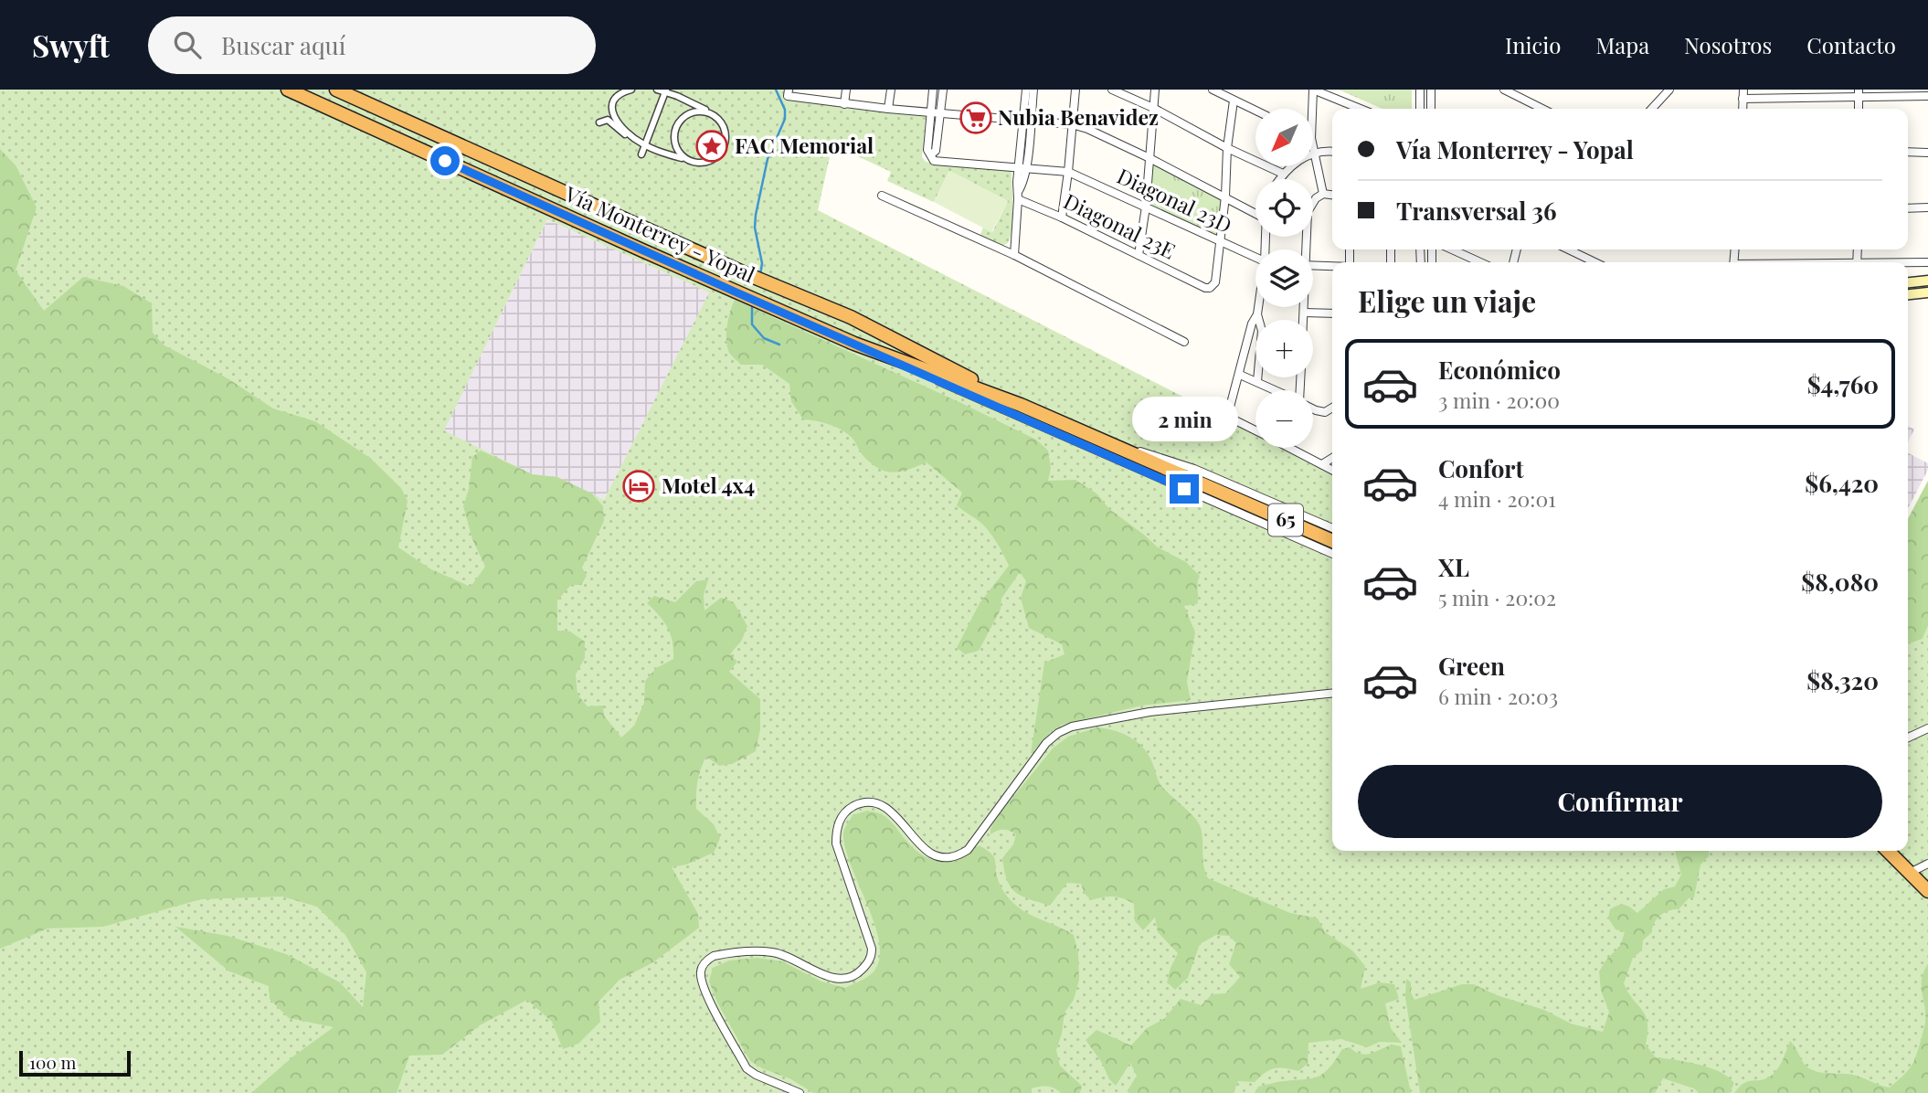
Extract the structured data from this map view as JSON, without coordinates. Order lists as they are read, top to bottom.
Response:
{
  "streets": {
    "highway": ["Vía Monterrey - Yopal", "65"],
    "street": ["Diagonal 23D", "Diagonal 23E"]
  },
  "crossings": [
    ["Diagonal 23D", "Diagonal 23E"],
    ["Vía Monterrey - Yopal", "65"]
  ],
  "places": {
    "supermarket": ["Nubia Benavidez"],
    "place": ["FAC Memorial"],
    "hotel": ["Motel 4x4"]
  },
  "scale_bar": "100 m",
  "north": "bottom left",
  "page": {
    "header": "Swyft",
    "search": "Buscar aquí",
    "nav": [
      "Inicio",
      "Mapa",
      "Nosotros",
      "Contacto"
    ],
    "map_buttons": ["+", "−"],
    "banner": ["Vía Monterrey - Yopal", "Transversal 36"],
    "heading": "Elige un viaje",
    "list": [
      {
        "name": "Económico",
        "note": "3 min · 20:00",
        "value": "$4,760"
      },
      {
        "name": "Confort",
        "note": "4 min · 20:01",
        "value": "$6,420"
      },
      {
        "name": "XL",
        "note": "5 min · 20:02",
        "value": "$8,080"
      },
      {
        "name": "Green",
        "note": "6 min · 20:03",
        "value": "$8,320"
      }
    ],
    "bubble": "2 min",
    "buttons": "Confirmar",
    "scale": "100 m"
  }
}
